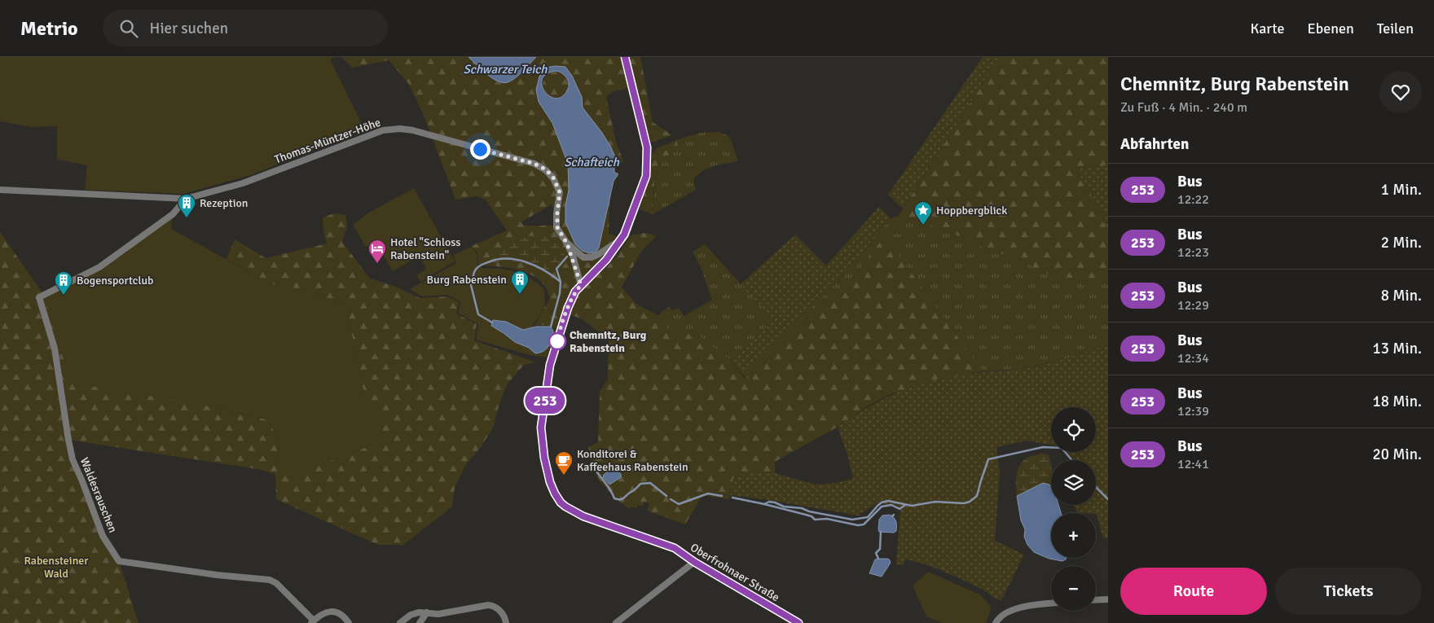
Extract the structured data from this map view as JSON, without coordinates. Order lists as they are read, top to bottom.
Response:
{
  "streets": {
    "main road": ["Oberfrohnaer Straße"],
    "street": ["Thomas-Müntzer-Höhe", "Waldesrauschen"]
  },
  "crossings": [
    ["Thomas-Müntzer-Höhe", "Waldesrauschen"],
    ["Thomas-Müntzer-Höhe", "Oberfrohnaer Straße"]
  ],
  "water": ["Schwarzer Teich", "Schafteich"],
  "parks": ["Rabensteiner Wald"],
  "places": {
    "building": ["Rezeption", "Burg Rabenstein", "Bogensportclub"],
    "place": ["Hoppbergblick"],
    "hotel": ["Hotel \"Schloss Rabenstein\""],
    "other": ["Chemnitz, Burg Rabenstein"],
    "cafe": ["Konditorei & Kaffeehaus Rabenstein"]
  },
  "lines": ["bus line 253"],
  "page": {
    "header": "Metrio",
    "search": "Hier suchen",
    "nav": ["Karte", "Ebenen", "Teilen"],
    "on_map": "253",
    "heading": [
      ["Chemnitz, Burg Rabenstein", "Zu Fuß · 4 Min. · 240 m"],
      "Abfahrten"
    ],
    "list": [
      {
        "mark": "253",
        "name": "Bus",
        "note": "12:22",
        "value": "1 Min."
      },
      {
        "mark": "253",
        "name": "Bus",
        "note": "12:23",
        "value": "2 Min."
      },
      {
        "mark": "253",
        "name": "Bus",
        "note": "12:29",
        "value": "8 Min."
      },
      {
        "mark": "253",
        "name": "Bus",
        "note": "12:34",
        "value": "13 Min."
      },
      {
        "mark": "253",
        "name": "Bus",
        "note": "12:39",
        "value": "18 Min."
      },
      {
        "mark": "253",
        "name": "Bus",
        "note": "12:41",
        "value": "20 Min."
      }
    ],
    "map_buttons": ["+", "−"],
    "buttons": ["Route", "Tickets"]
  }
}
